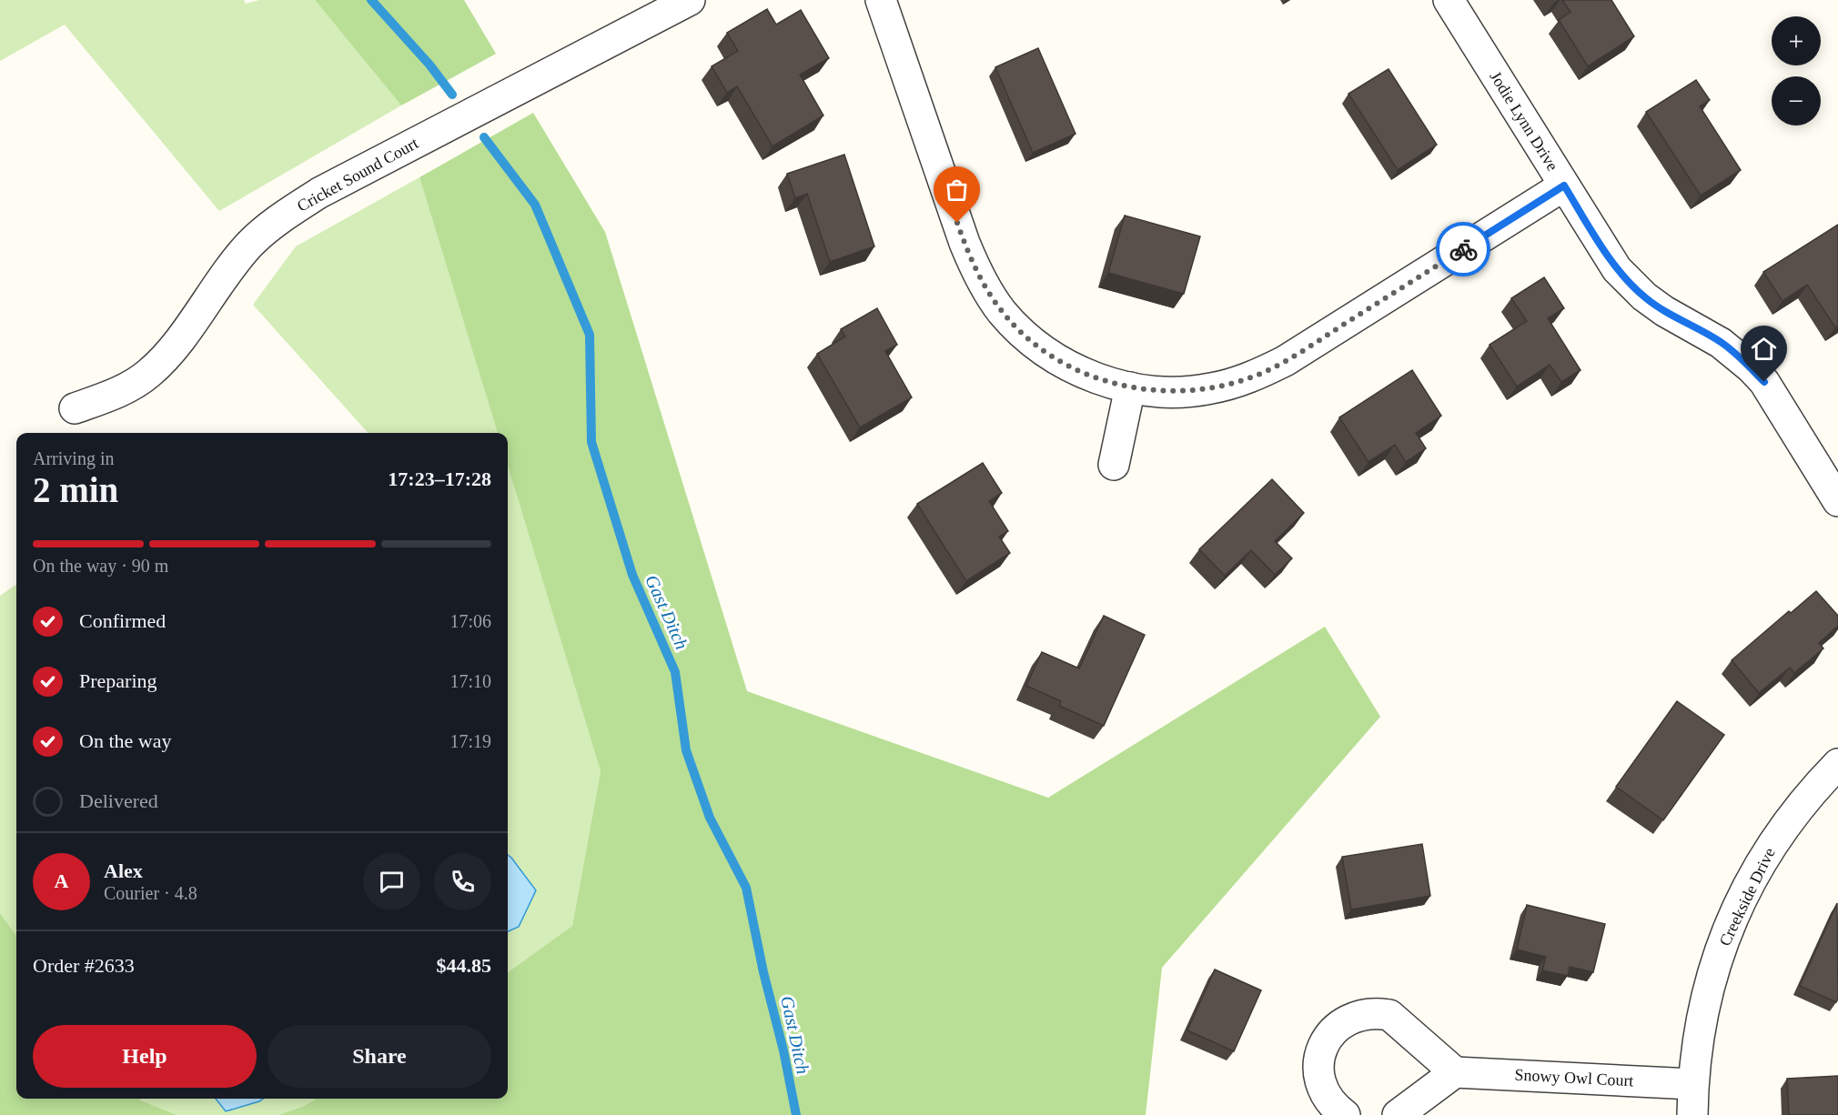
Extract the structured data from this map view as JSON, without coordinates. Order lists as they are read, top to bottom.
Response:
{
  "streets": {
    "street": [
      "Jodie Lynn Drive",
      "Cricket Sound Court",
      "Creekside Drive",
      "Snowy Owl Court"
    ]
  },
  "crossings": [
    ["Creekside Drive", "Snowy Owl Court"]
  ],
  "water": ["Gast Ditch"],
  "page": {
    "map_buttons": ["+", "−"],
    "heading": ["2 min", "Arriving in", "17:23–17:28"],
    "panel": [
      "Alex",
      "Courier · 4.8",
      "Order #2633",
      "$44.85"
    ],
    "bar": "On the way · 90 m",
    "list": [
      ["Confirmed", "17:06"],
      ["Preparing", "17:10"],
      ["On the way", "17:19"],
      "Delivered"
    ],
    "round": "A",
    "buttons": ["Help", "Share"]
  }
}
